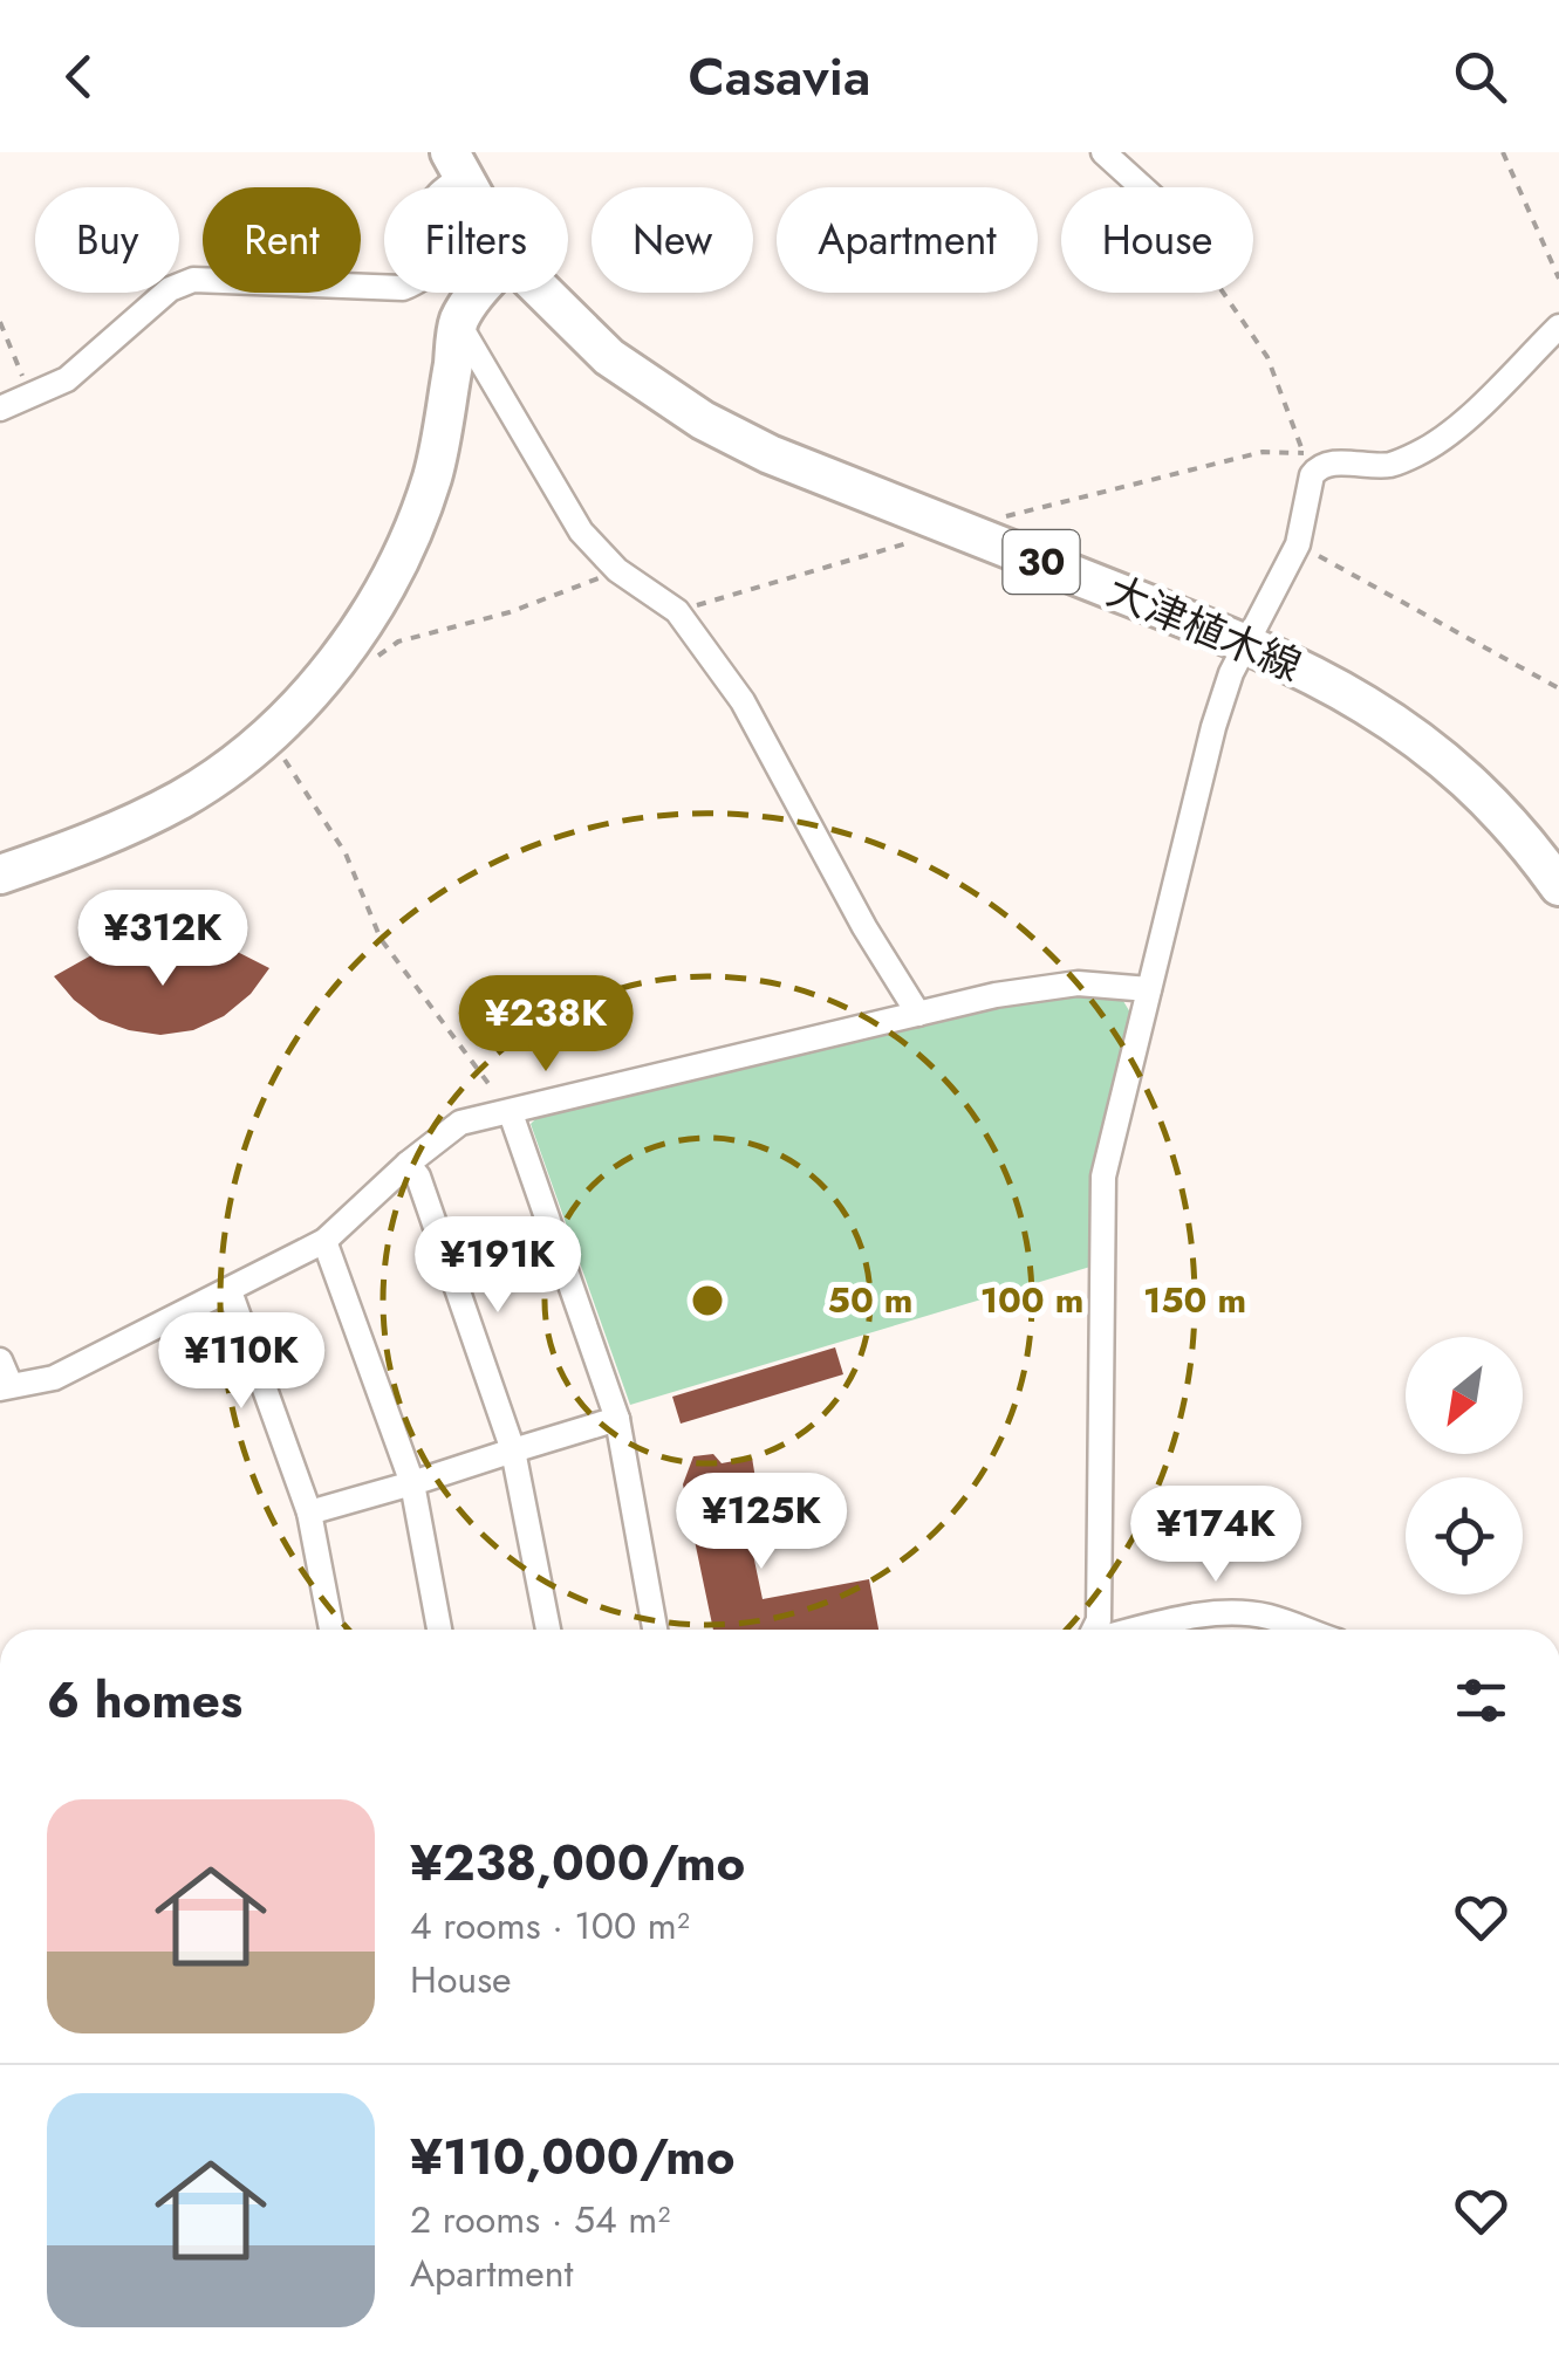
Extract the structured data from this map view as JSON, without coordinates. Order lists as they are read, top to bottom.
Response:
{
  "streets": {
    "main road": ["30", "大津植木線"]
  },
  "north": "bottom left",
  "page": {
    "header": "Casavia",
    "chip": [
      "Buy",
      "Rent",
      "Filters",
      "New",
      "Apartment",
      "House"
    ],
    "price": [
      "¥312K",
      "¥238K",
      "¥191K",
      "¥110K",
      "¥125K",
      "¥174K"
    ],
    "heading": "6 homes",
    "list": [
      {
        "name": "¥238,000/mo",
        "note": "4 rooms · 100 m² · House"
      },
      {
        "name": "¥110,000/mo",
        "note": "2 rooms · 54 m² · Apartment"
      }
    ]
  },
  "rings": ["50 m", "100 m", "150 m"]
}
